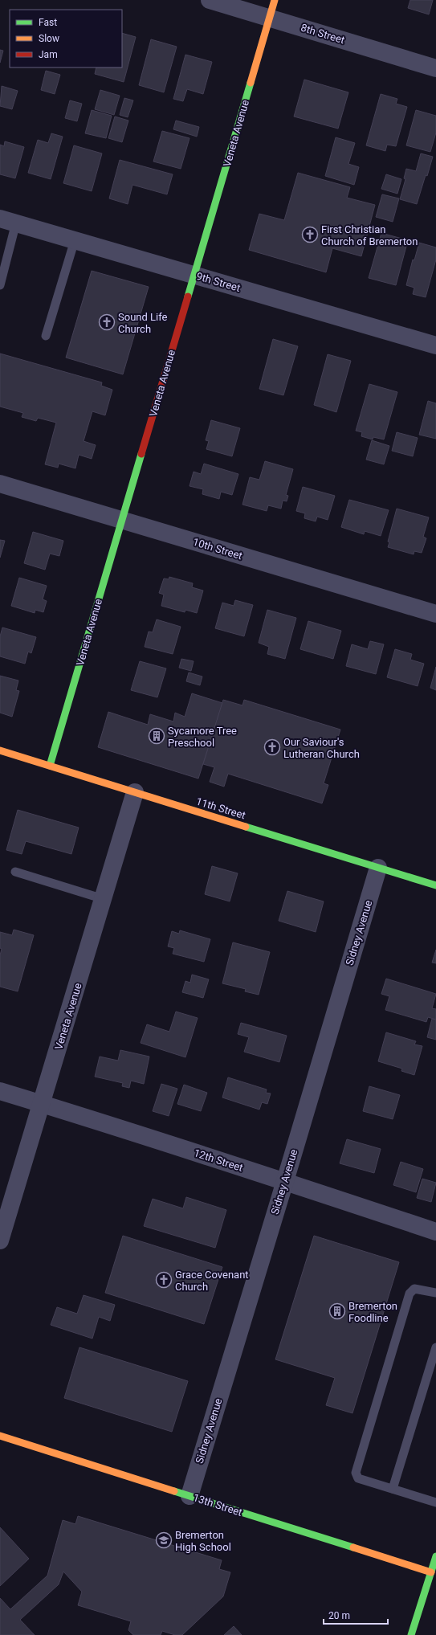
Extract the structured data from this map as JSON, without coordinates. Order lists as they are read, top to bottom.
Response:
{
  "streets": {
    "street": [
      "8th Street",
      "Veneta Avenue",
      "9th Street",
      "10th Street",
      "11th Street",
      "Sidney Avenue",
      "12th Street",
      "13th Street"
    ]
  },
  "crossings": [
    ["8th Street", "Veneta Avenue"],
    ["Veneta Avenue", "9th Street"],
    ["Veneta Avenue", "10th Street"],
    ["Veneta Avenue", "11th Street"],
    ["Veneta Avenue", "12th Street"],
    ["11th Street", "Sidney Avenue"],
    ["Sidney Avenue", "12th Street"],
    ["Sidney Avenue", "13th Street"]
  ],
  "places": {
    "church": [
      "First Christian Church of Bremerton",
      "Sound Life Church",
      "Our Saviour's Lutheran Church",
      "Grace Covenant Church"
    ],
    "building": ["Sycamore Tree Preschool", "Bremerton Foodline"],
    "school or university": ["Bremerton High School"]
  },
  "legend": ["Fast", "Slow", "Jam"],
  "scale_bar": "20 m"
}
